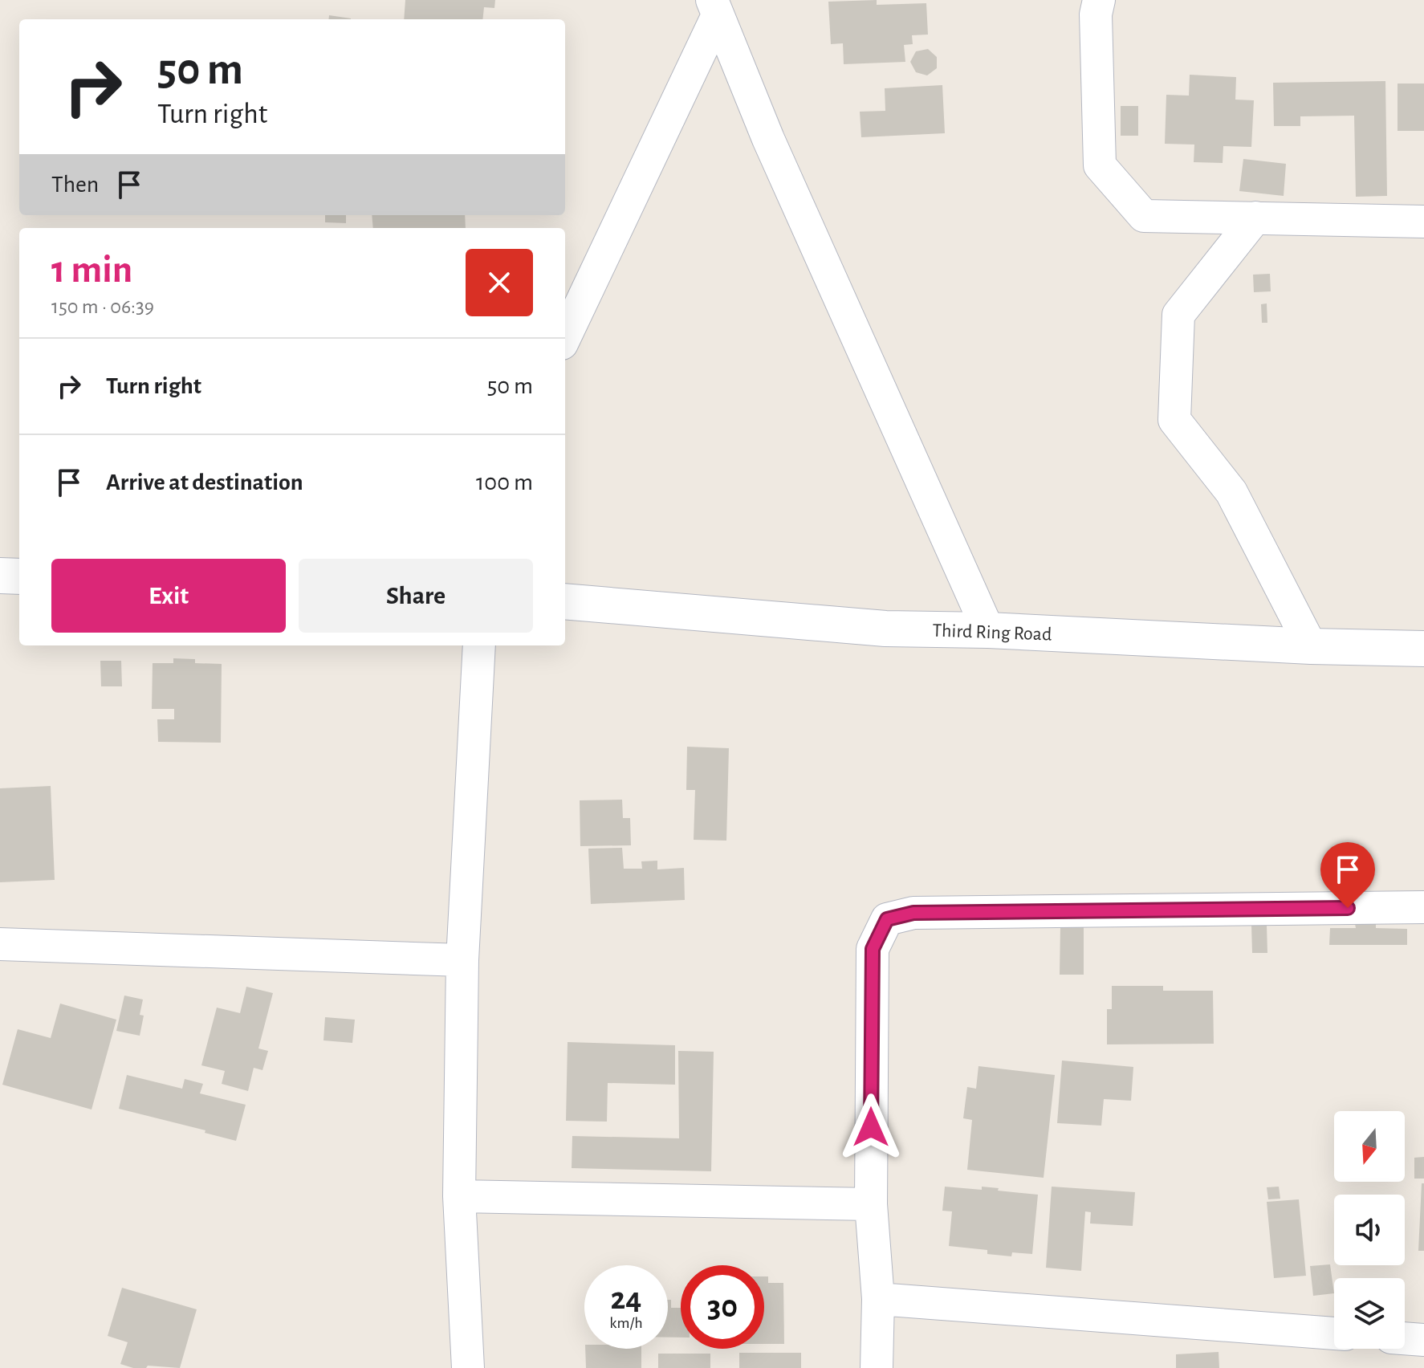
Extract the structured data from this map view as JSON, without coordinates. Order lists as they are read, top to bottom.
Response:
{
  "streets": {
    "street": ["Third Ring Road"]
  },
  "north": "bottom",
  "page": {
    "turn": ["50 m", "Turn right"],
    "then": "Then",
    "heading": ["1 min", "150 m · 06:39"],
    "list": [
      {
        "name": "Turn right",
        "value": "50 m"
      },
      {
        "name": "Arrive at destination",
        "value": "100 m"
      }
    ],
    "buttons": ["Exit", "Share"],
    "speed": "24 km/h",
    "limit": "30"
  }
}
